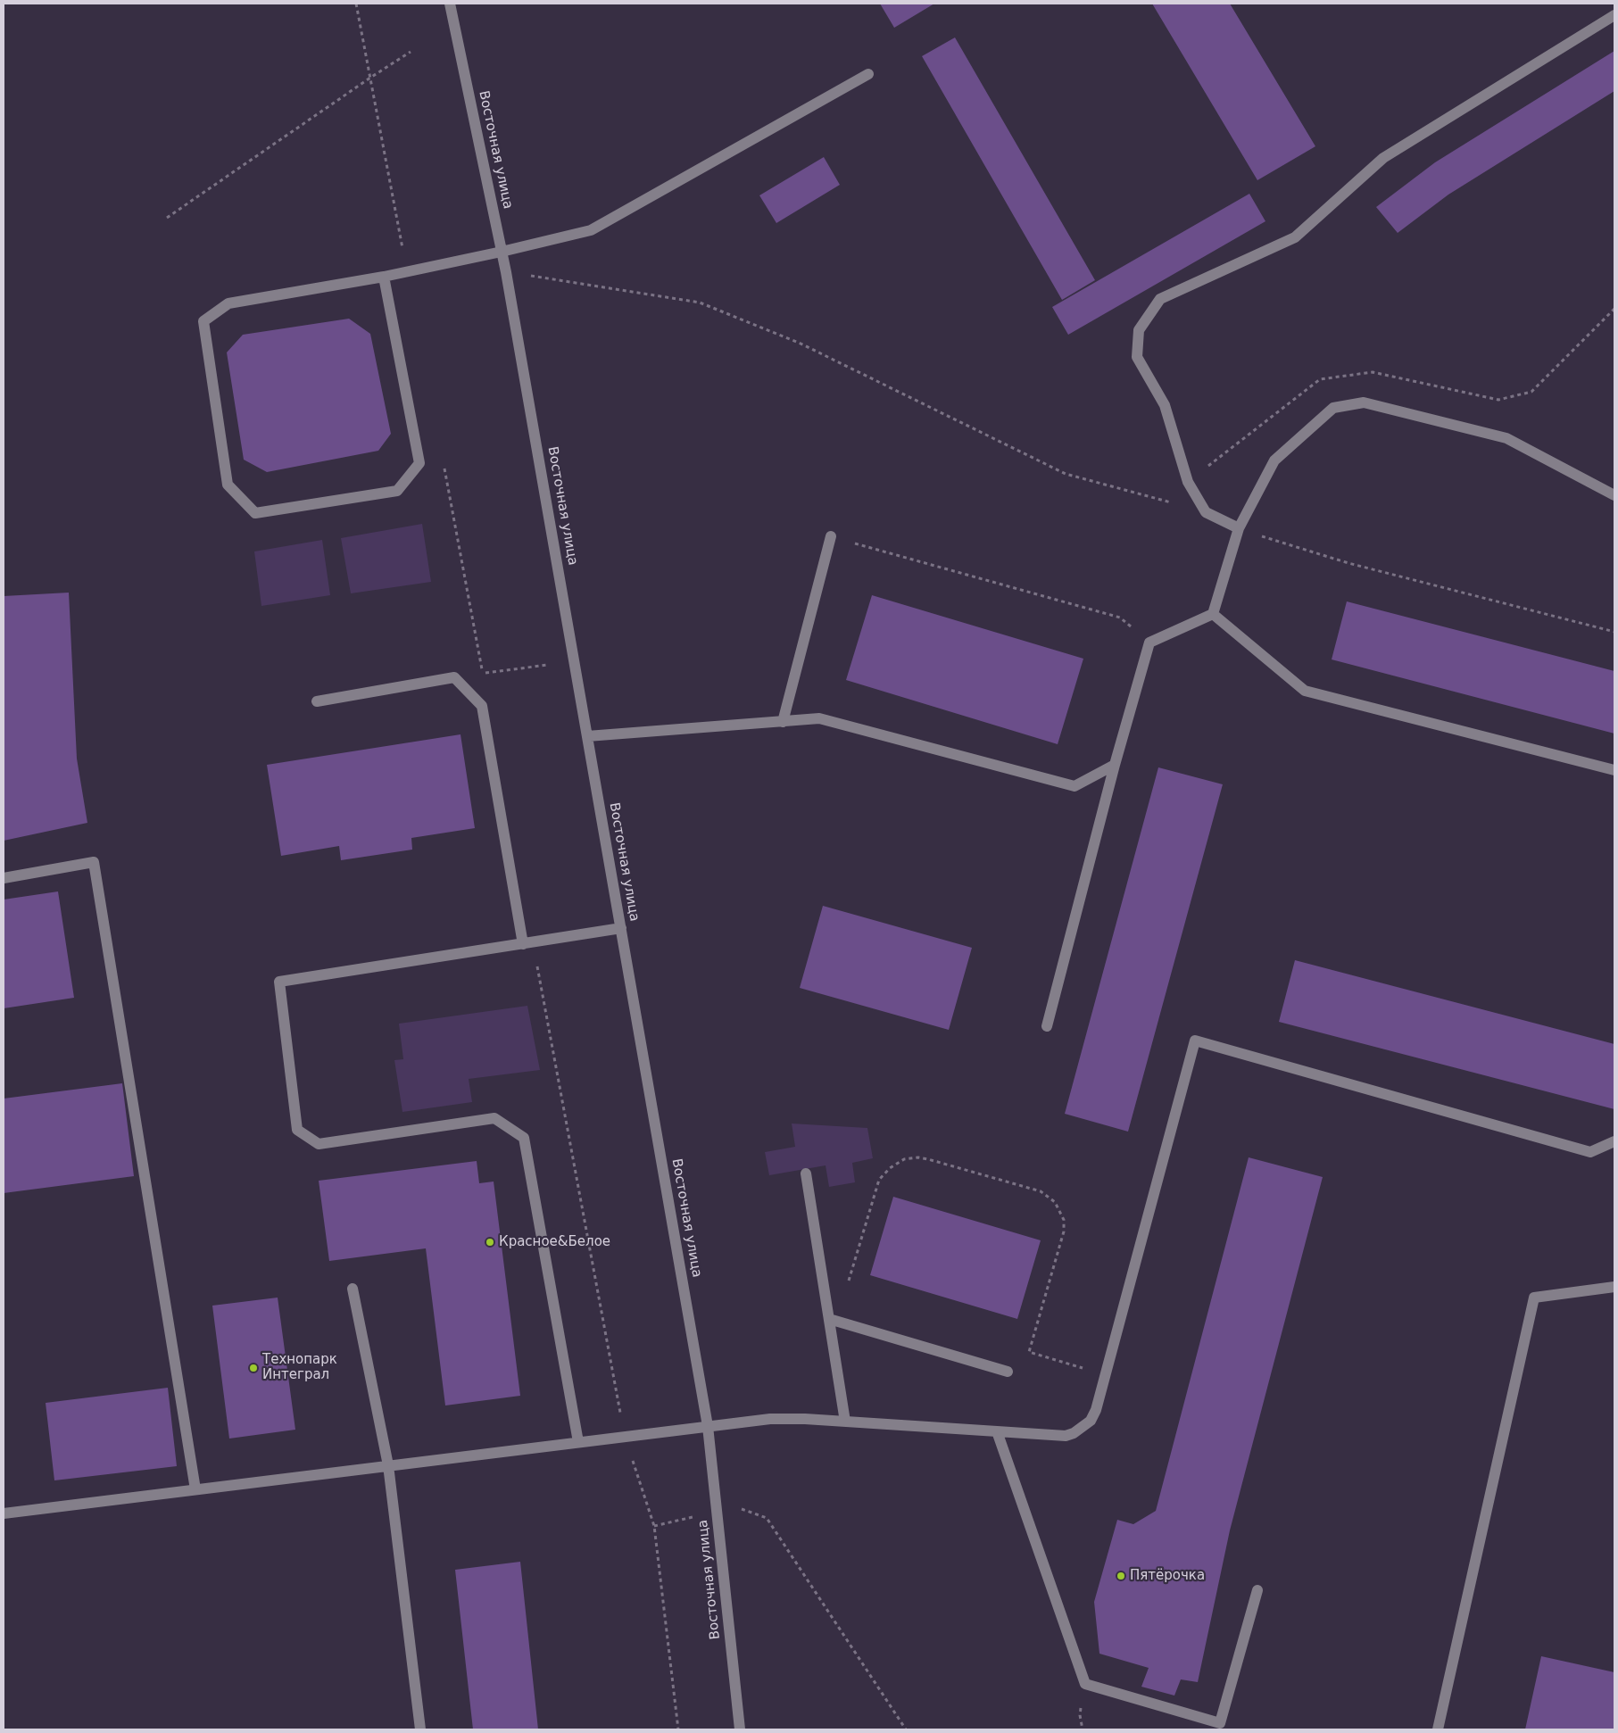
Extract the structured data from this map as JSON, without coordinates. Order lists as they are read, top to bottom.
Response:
{
  "streets": {
    "street": ["Восточная улица"]
  },
  "places": ["Красное&Белое", "Технопарк Интеграл", "Пятёрочка"]
}
